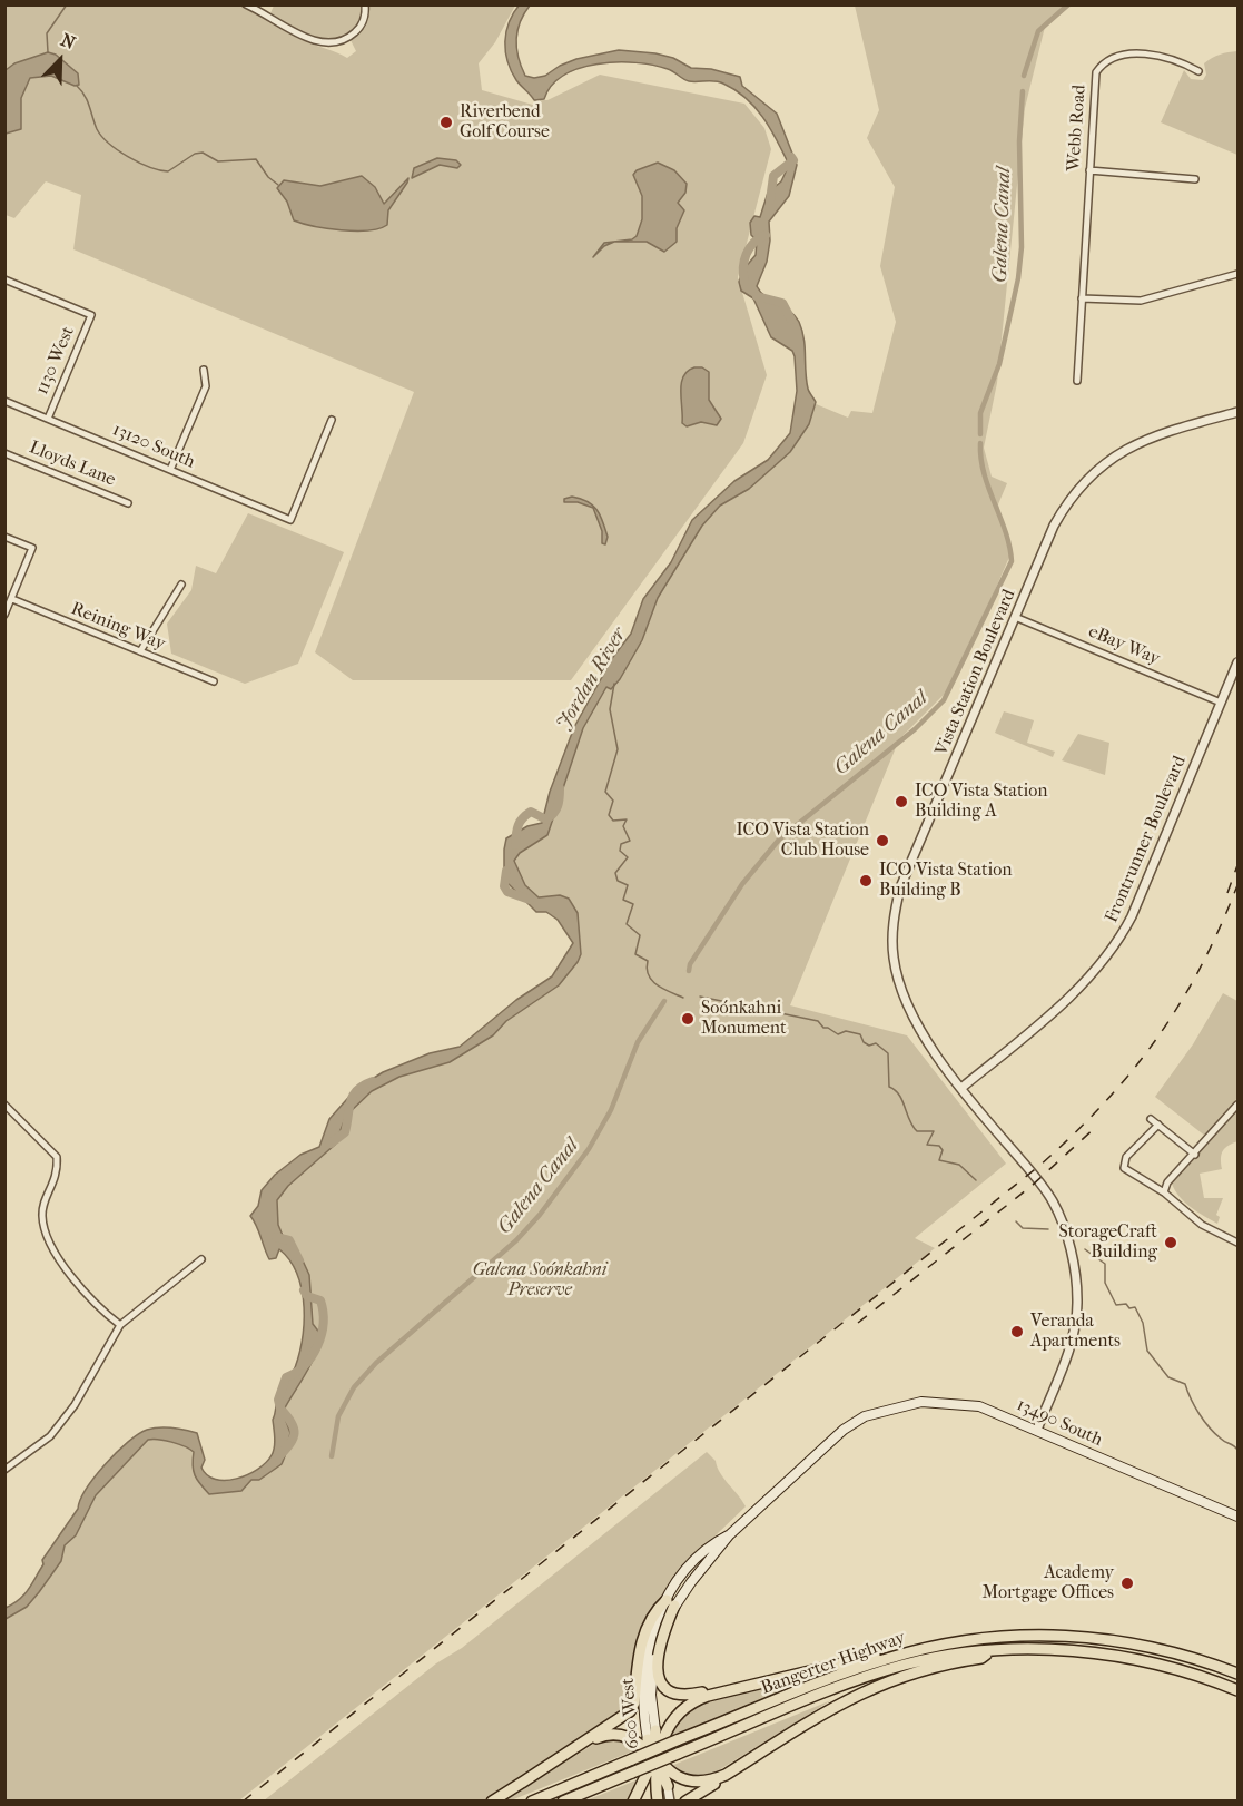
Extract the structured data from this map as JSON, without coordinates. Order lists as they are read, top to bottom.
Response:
{
  "streets": {
    "highway": ["Bangerter Highway"],
    "main road": ["13490 South", "600 West"],
    "street": [
      "Webb Road",
      "1130 West",
      "13120 South",
      "Lloyds Lane",
      "Reining Way",
      "eBay Way",
      "Vista Station Boulevard",
      "Frontrunner Boulevard"
    ]
  },
  "crossings": [
    ["1130 West", "13120 South"],
    ["eBay Way", "Vista Station Boulevard"],
    ["eBay Way", "Frontrunner Boulevard"],
    ["Vista Station Boulevard", "Frontrunner Boulevard"],
    ["Vista Station Boulevard", "13490 South"],
    ["13490 South", "600 West"]
  ],
  "water": ["Galena Canal", "Jordan River"],
  "parks": ["Galena Soónkahni Preserve"],
  "places": [
    "Riverbend Golf Course",
    "ICO Vista Station Building A",
    "ICO Vista Station Club House",
    "ICO Vista Station Building B",
    "Soónkahni Monument",
    "StorageCraft Building",
    "Veranda Apartments",
    "Academy Mortgage Offices"
  ],
  "north": "top right"
}
